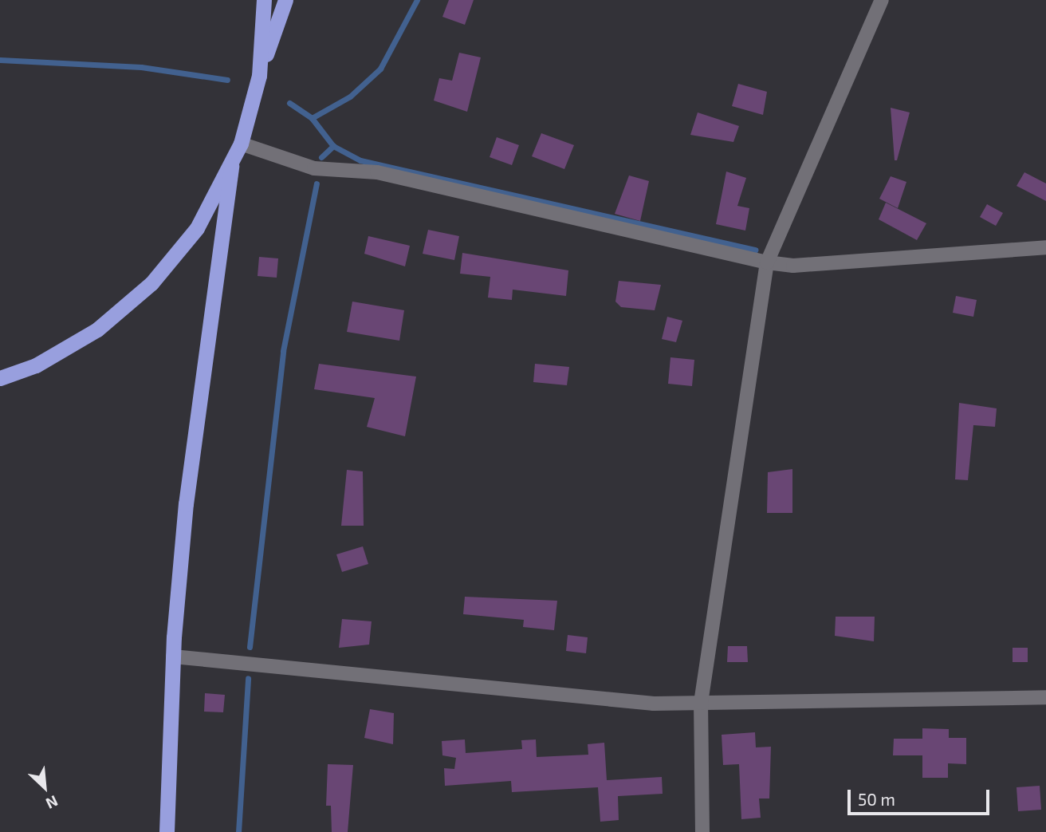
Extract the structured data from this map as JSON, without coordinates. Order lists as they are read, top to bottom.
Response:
{
  "scale_bar": "50 m",
  "north": "bottom right"
}
